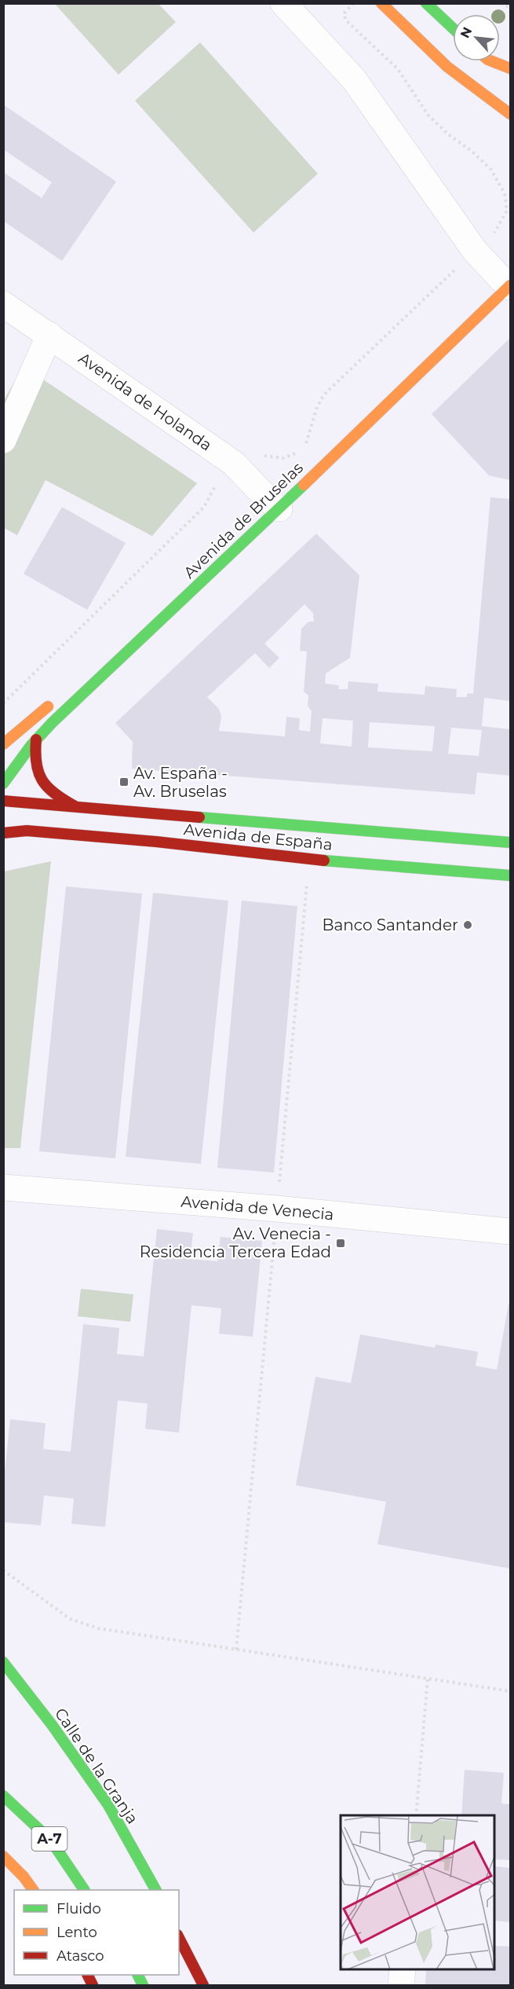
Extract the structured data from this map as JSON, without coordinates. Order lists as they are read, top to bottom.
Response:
{
  "streets": {
    "main road": [
      "Avenida de Bruselas",
      "Avenida de España",
      "Calle de la Granja",
      "A-7"
    ],
    "street": ["Avenida de Holanda", "Avenida de Venecia"]
  },
  "crossings": [
    ["Avenida de Holanda", "Avenida de Bruselas"]
  ],
  "places": {
    "transit": ["Av. España - Av. Bruselas", "Av. Venecia - Residencia Tercera Edad"],
    "other": ["Banco Santander"]
  },
  "legend": ["Fluido", "Lento", "Atasco"],
  "north": "top left"
}
